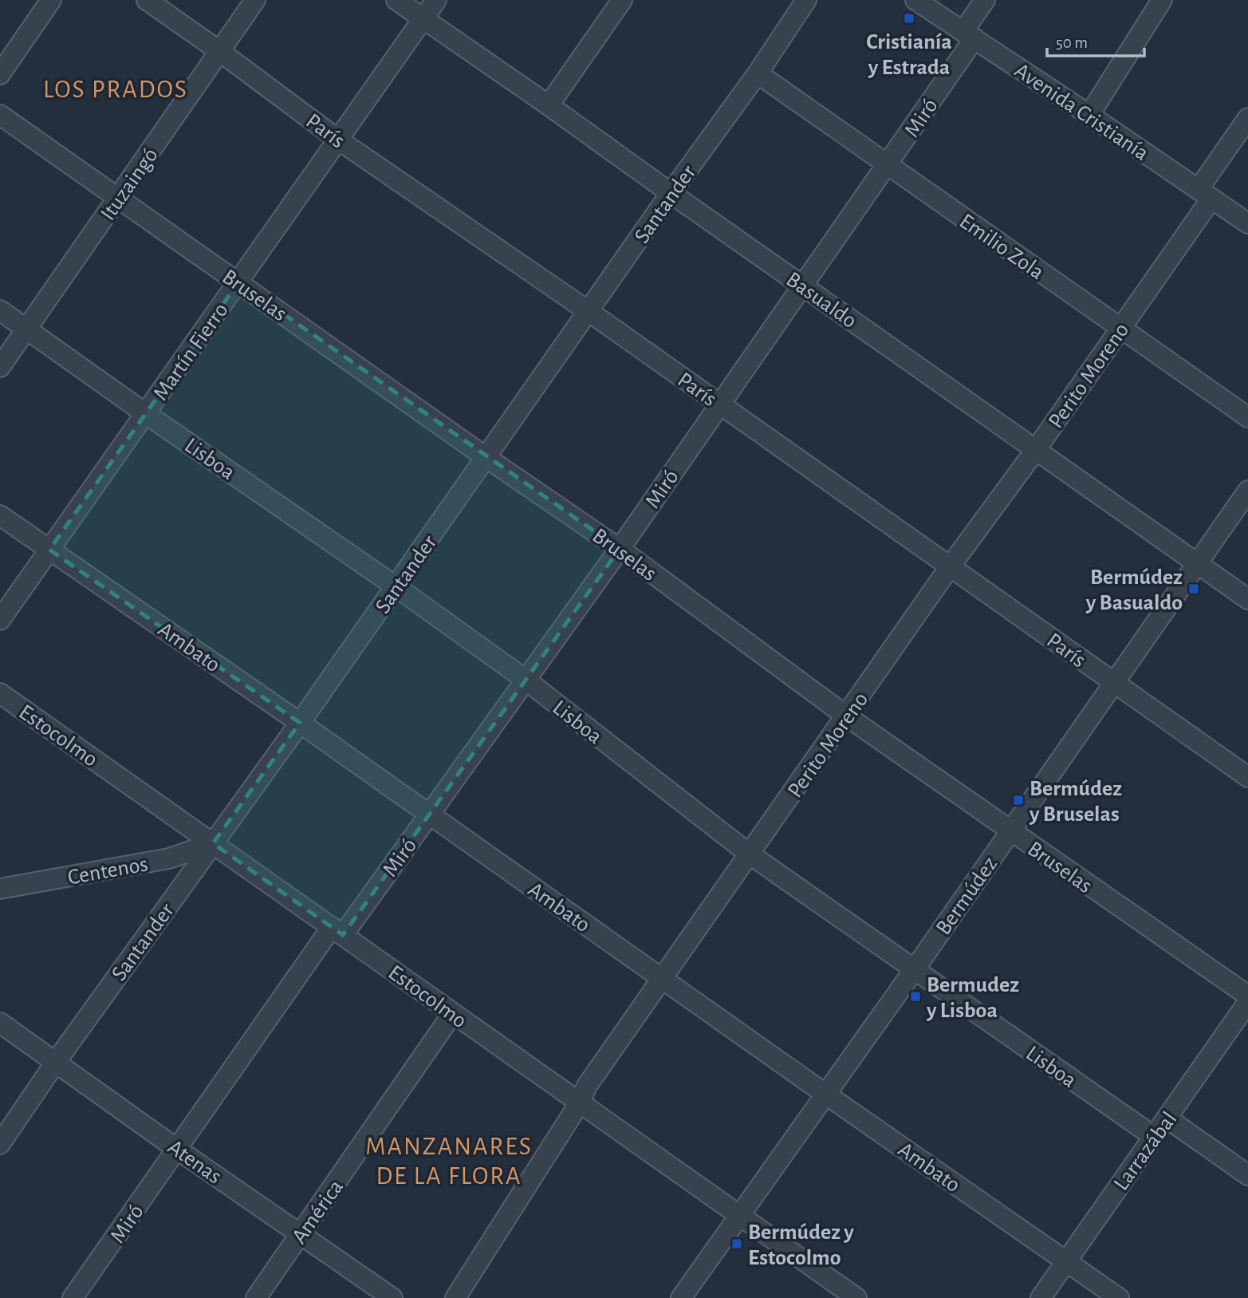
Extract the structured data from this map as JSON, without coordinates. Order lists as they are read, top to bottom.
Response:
{
  "streets": {
    "street": [
      "Avenida Cristianía",
      "Miró",
      "París",
      "Ituzaingó",
      "Santander",
      "Emilio Zola",
      "Bruselas",
      "Basualdo",
      "Martín Fierro",
      "Perito Moreno",
      "Lisboa",
      "Ambato",
      "Estocolmo",
      "Centenos",
      "Bermúdez",
      "Larrazábal",
      "Atenas",
      "América"
    ]
  },
  "crossings": [
    ["Avenida Cristianía", "Miró"],
    ["Avenida Cristianía", "Perito Moreno"],
    ["Miró", "París"],
    ["Miró", "Emilio Zola"],
    ["Miró", "Bruselas"],
    ["Miró", "Basualdo"],
    ["Miró", "Lisboa"],
    ["Miró", "Ambato"],
    ["Miró", "Estocolmo"],
    ["Miró", "Atenas"],
    ["París", "Ituzaingó"],
    ["París", "Santander"],
    ["París", "Martín Fierro"],
    ["París", "Perito Moreno"],
    ["París", "Bermúdez"],
    ["Ituzaingó", "Bruselas"],
    ["Ituzaingó", "Lisboa"],
    ["Santander", "Emilio Zola"],
    ["Santander", "Bruselas"],
    ["Santander", "Basualdo"],
    ["Santander", "Lisboa"],
    ["Santander", "Ambato"],
    ["Santander", "Estocolmo"],
    ["Santander", "Centenos"],
    ["Santander", "Atenas"],
    ["Emilio Zola", "Perito Moreno"],
    ["Bruselas", "Martín Fierro"],
    ["Bruselas", "Perito Moreno"],
    ["Bruselas", "Bermúdez"],
    ["Basualdo", "Martín Fierro"],
    ["Basualdo", "Perito Moreno"],
    ["Basualdo", "Bermúdez"],
    ["Martín Fierro", "Lisboa"],
    ["Martín Fierro", "Ambato"],
    ["Perito Moreno", "Lisboa"],
    ["Perito Moreno", "Ambato"],
    ["Perito Moreno", "Estocolmo"],
    ["Lisboa", "Bermúdez"],
    ["Lisboa", "Larrazábal"],
    ["Ambato", "Bermúdez"],
    ["Ambato", "Larrazábal"],
    ["Estocolmo", "Centenos"],
    ["Estocolmo", "Bermúdez"],
    ["Estocolmo", "América"],
    ["Atenas", "América"]
  ],
  "districts": ["LOS PRADOS", "MANZANARES DE LA FLORA"],
  "places": {
    "transit": [
      "Cristianía y Estrada",
      "Bermúdez y Basualdo",
      "Bermúdez y Bruselas",
      "Bermudez y Lisboa",
      "Bermúdez y Estocolmo"
    ]
  },
  "scale_bar": "50 m"
}
